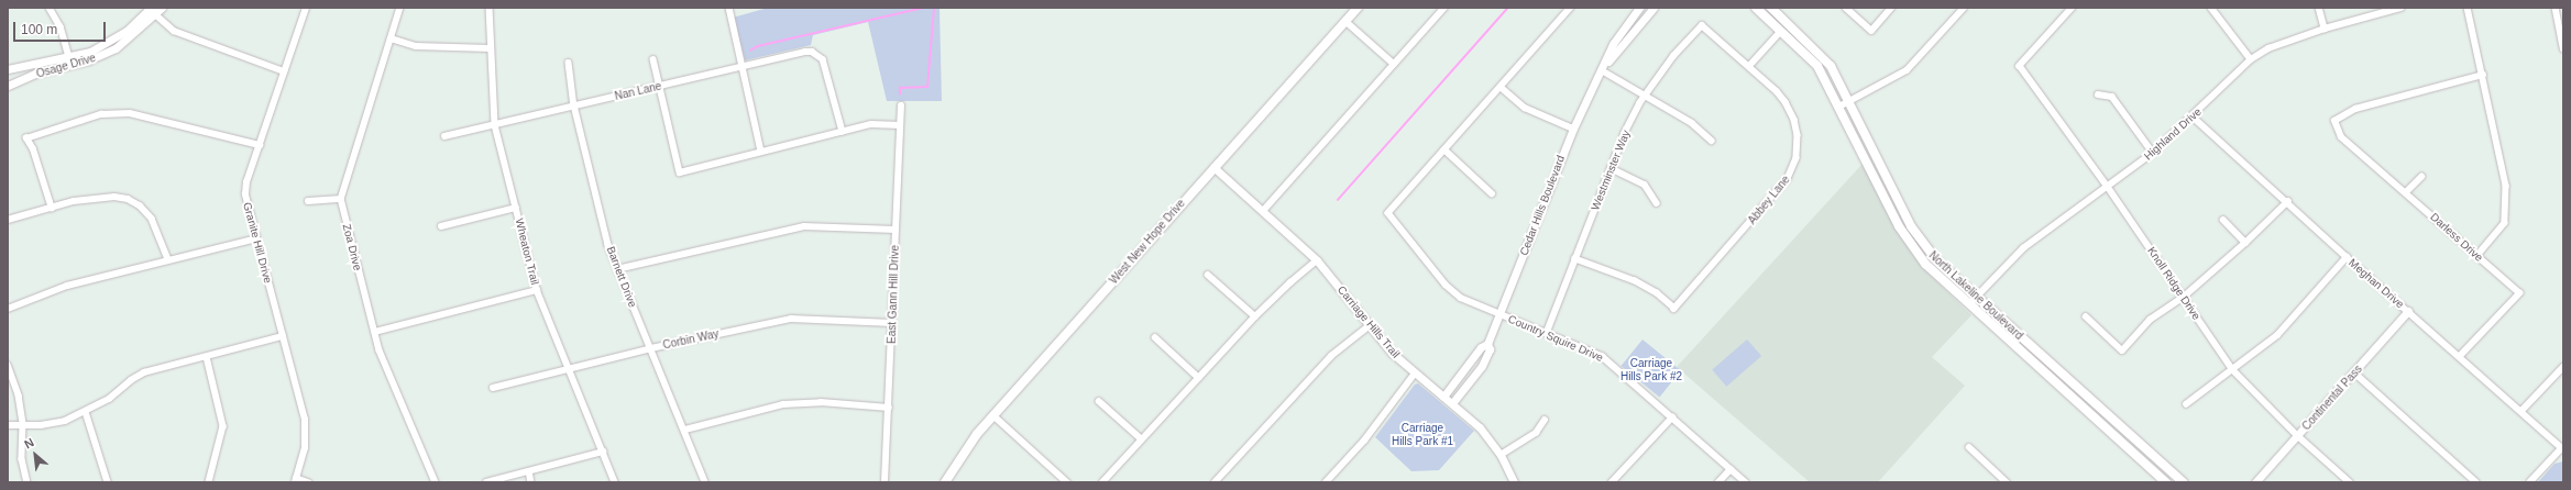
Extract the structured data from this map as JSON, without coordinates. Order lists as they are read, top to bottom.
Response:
{
  "streets": {
    "main road": ["West New Hope Drive", "North Lakeline Boulevard"],
    "street": [
      "Osage Drive",
      "Nan Lane",
      "Highland Drive",
      "Westminster Way",
      "Abbey Lane",
      "Cedar Hills Boulevard",
      "Darless Drive",
      "Granite Hill Drive",
      "Zoa Drive",
      "Wheaton Trail",
      "Barnett Drive",
      "Knoll Ridge Drive",
      "Meghan Drive",
      "East Gann Hill Drive",
      "Carriage Hills Trail",
      "Country Squire Drive",
      "Corbin Way",
      "Continental Pass"
    ]
  },
  "crossings": [
    ["Nan Lane", "Wheaton Trail"],
    ["Nan Lane", "Barnett Drive"],
    ["Highland Drive", "Knoll Ridge Drive"],
    ["Highland Drive", "Meghan Drive"],
    ["Highland Drive", "North Lakeline Boulevard"],
    ["Westminster Way", "Abbey Lane"],
    ["Westminster Way", "Country Squire Drive"],
    ["Cedar Hills Boulevard", "Carriage Hills Trail"],
    ["Cedar Hills Boulevard", "Country Squire Drive"],
    ["Darless Drive", "Meghan Drive"],
    ["West New Hope Drive", "Carriage Hills Trail"],
    ["Wheaton Trail", "Corbin Way"],
    ["Barnett Drive", "Corbin Way"],
    ["Knoll Ridge Drive", "Continental Pass"],
    ["Meghan Drive", "Continental Pass"],
    ["East Gann Hill Drive", "Corbin Way"]
  ],
  "parks": ["Carriage Hills Park #2", "Carriage Hills Park #1"],
  "scale_bar": "100 m",
  "north": "top left"
}
